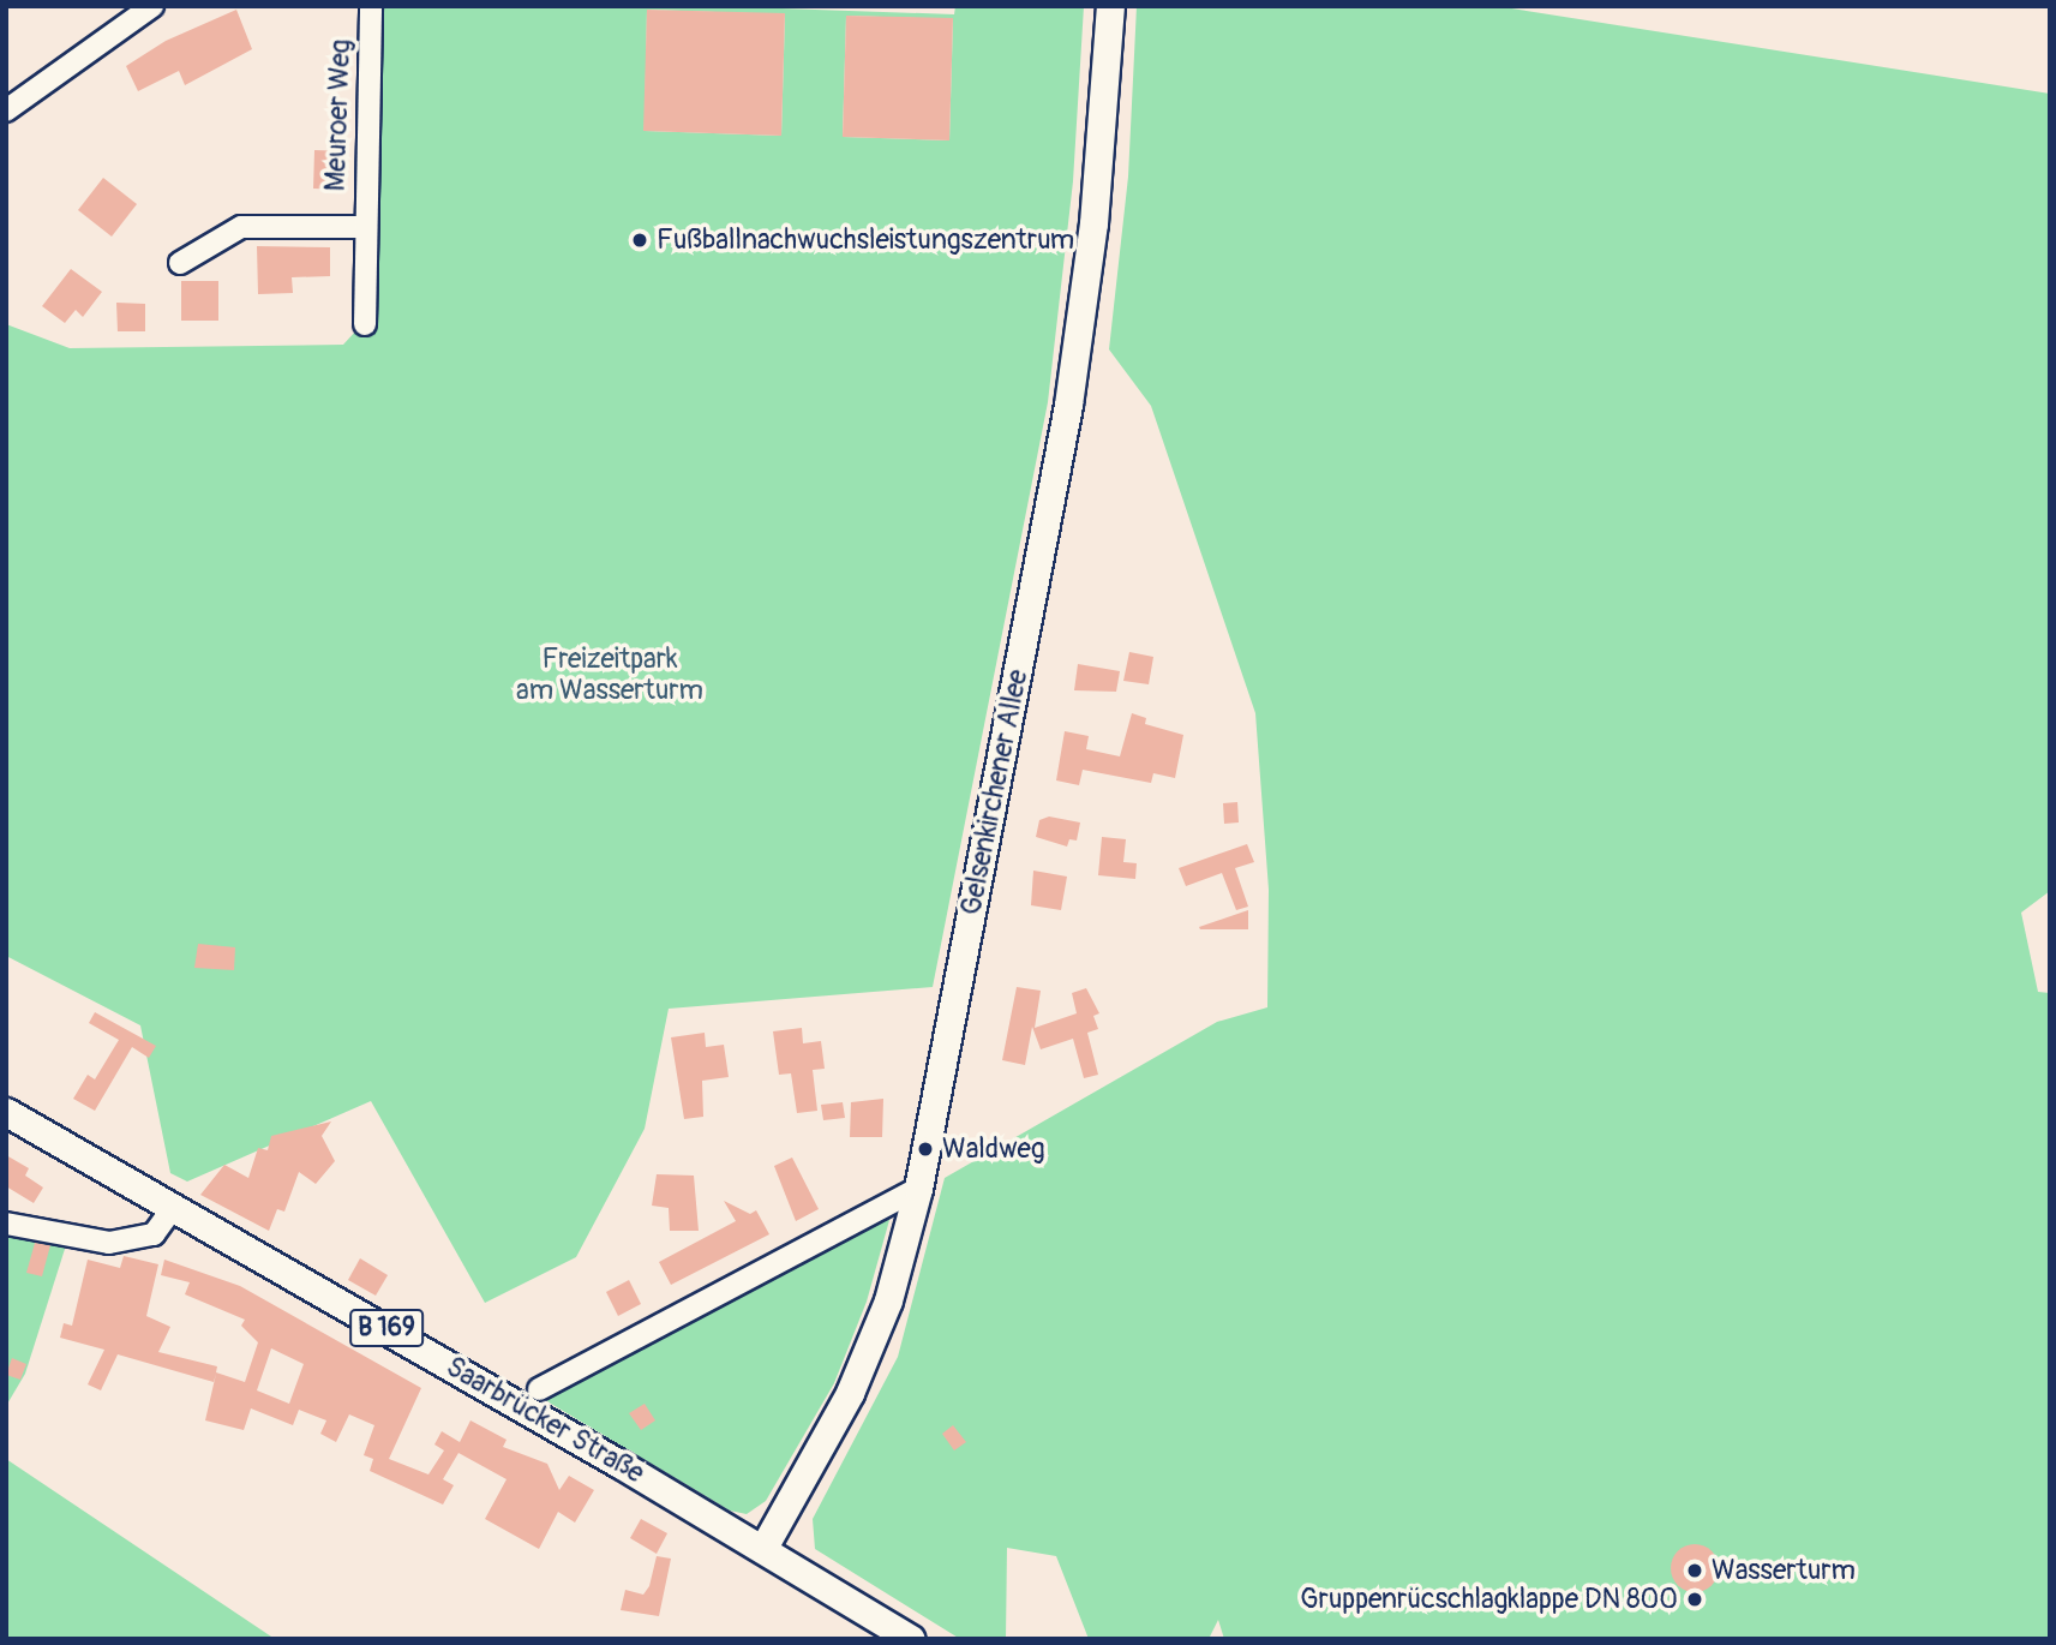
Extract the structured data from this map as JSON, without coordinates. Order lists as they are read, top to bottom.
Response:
{
  "streets": {
    "main road": ["Gelsenkirchener Allee", "B 169", "Saarbrücker Straße"],
    "street": ["Meuroer Weg"]
  },
  "crossings": [
    ["Gelsenkirchener Allee", "Saarbrücker Straße"]
  ],
  "parks": ["Freizeitpark am Wasserturm"],
  "places": [
    "Fußballnachwuchsleistungszentrum",
    "Waldweg",
    "Wasserturm",
    "Gruppenrücschlagklappe DN 800"
  ]
}
